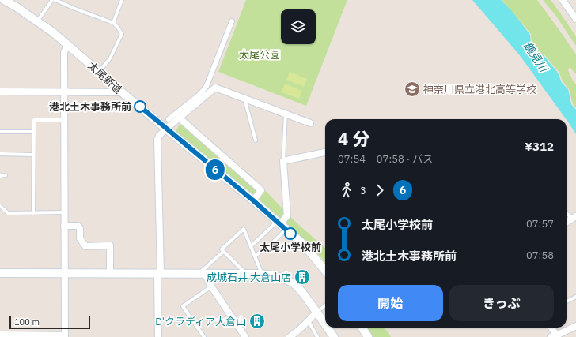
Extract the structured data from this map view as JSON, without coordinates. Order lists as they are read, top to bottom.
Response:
{
  "streets": {
    "street": ["太尾新道"]
  },
  "water": ["鶴見川"],
  "parks": ["太尾公園"],
  "places": {
    "school or university": ["神奈川県立港北高等学校"],
    "other": ["港北土木事務所前", "太尾小学校前"],
    "building": ["成城石井 大倉山店", "D'クラディア大倉山"]
  },
  "lines": ["bus line 6"],
  "scale_bar": "100 m",
  "page": {
    "on_map": "6",
    "heading": ["4 分", "07:54 – 07:58 · バス", "¥312"],
    "legs": ["3", "6"],
    "list": [
      {
        "name": "太尾小学校前",
        "value": "07:57"
      },
      {
        "name": "港北土木事務所前",
        "value": "07:58"
      }
    ],
    "buttons": ["開始", "きっぷ"],
    "scale": "100 m"
  }
}
